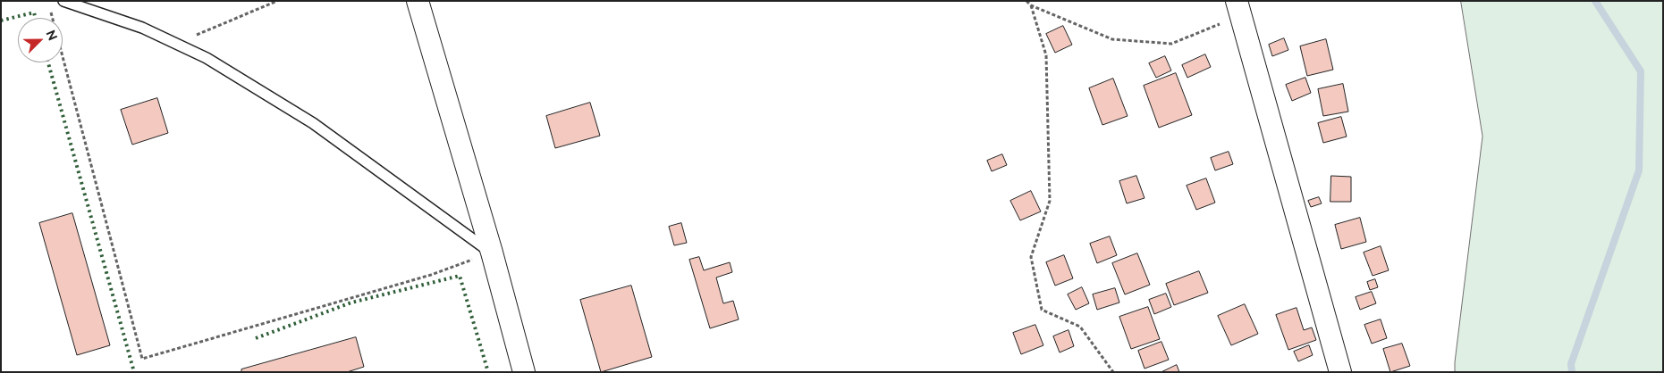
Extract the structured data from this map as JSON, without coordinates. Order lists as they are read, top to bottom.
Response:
{
  "north": "top right"
}
